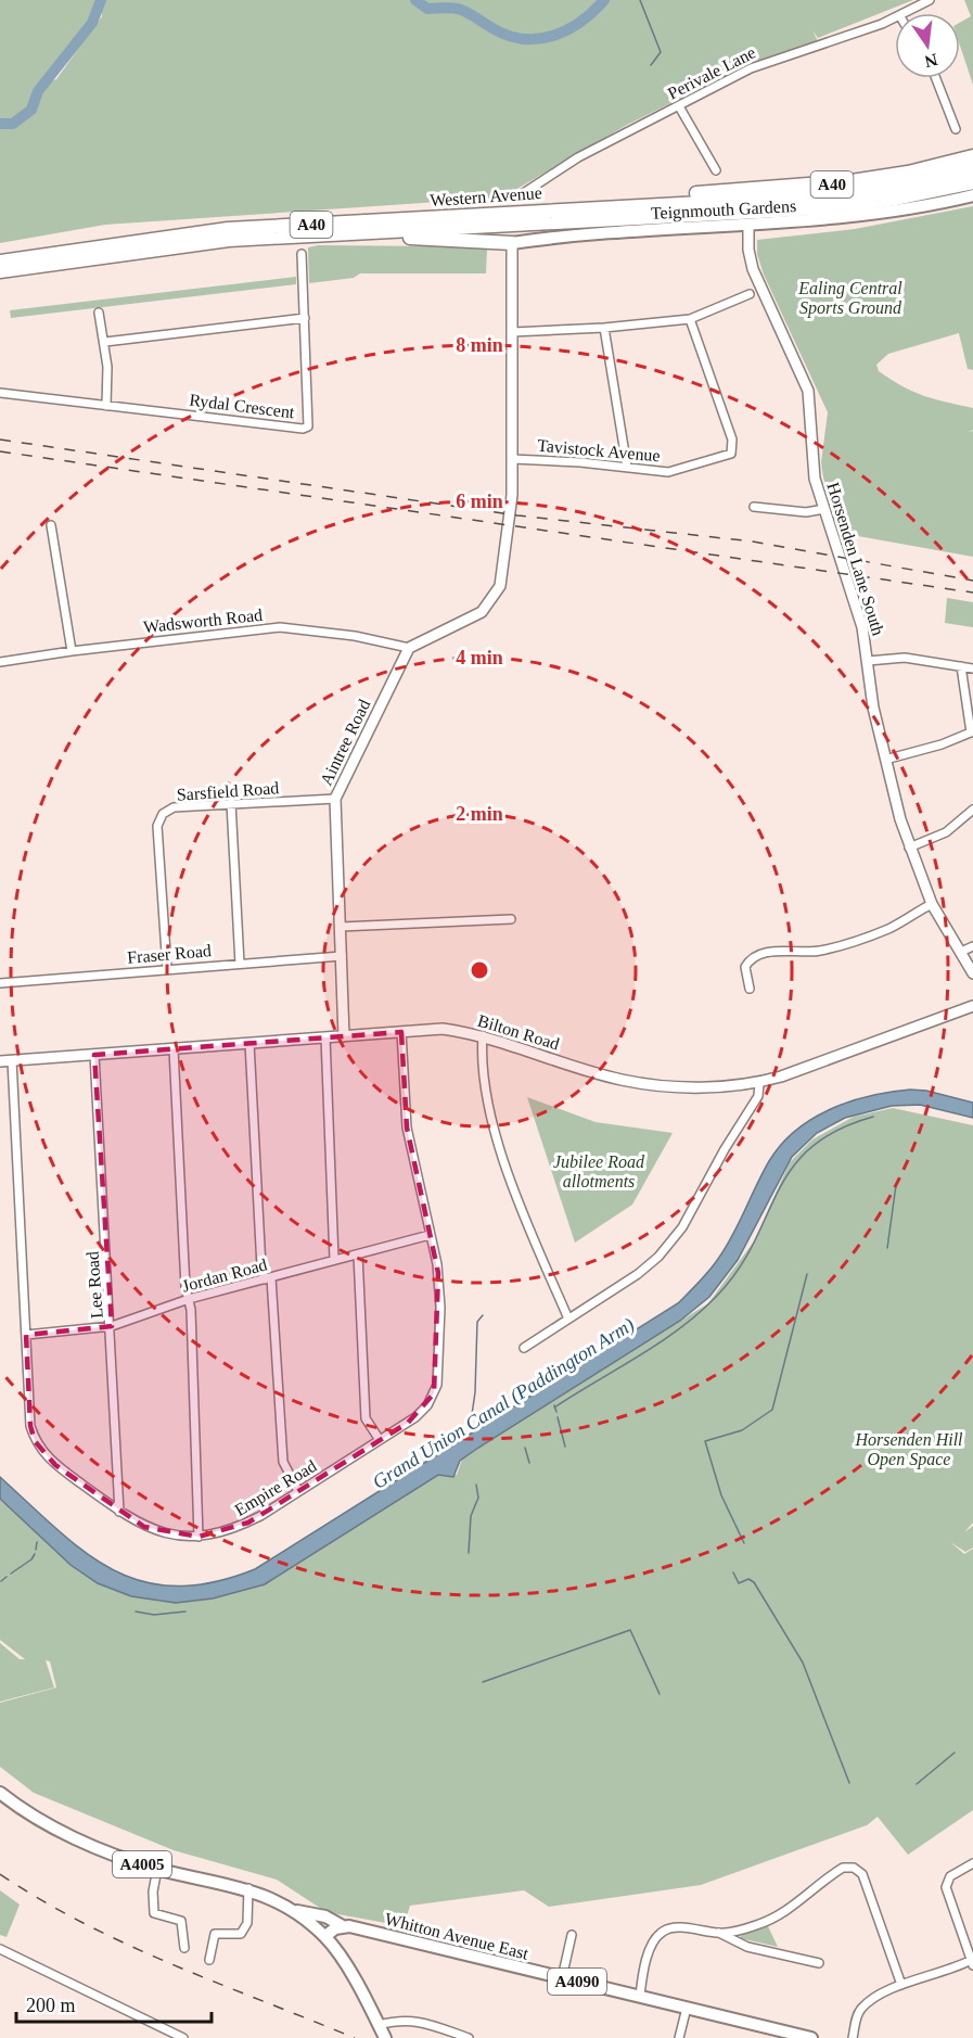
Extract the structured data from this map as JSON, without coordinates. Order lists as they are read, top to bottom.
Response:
{
  "streets": {
    "highway": ["A40", "Western Avenue"],
    "main road": [
      "Teignmouth Gardens",
      "A4005",
      "Whitton Avenue East",
      "A4090"
    ],
    "street": [
      "Perivale Lane",
      "Rydal Crescent",
      "Tavistock Avenue",
      "Horsenden Lane South",
      "Wadsworth Road",
      "Aintree Road",
      "Sarsfield Road",
      "Fraser Road",
      "Bilton Road",
      "Jordan Road",
      "Lee Road",
      "Empire Road"
    ]
  },
  "crossings": [
    ["A40", "Western Avenue"],
    ["A40", "Teignmouth Gardens"],
    ["Teignmouth Gardens", "Horsenden Lane South"],
    ["Wadsworth Road", "Aintree Road"],
    ["Aintree Road", "Sarsfield Road"],
    ["Aintree Road", "Fraser Road"],
    ["Aintree Road", "Bilton Road"],
    ["Sarsfield Road", "Fraser Road"],
    ["Bilton Road", "Lee Road"],
    ["Bilton Road", "Empire Road"],
    ["Jordan Road", "Lee Road"],
    ["Jordan Road", "Empire Road"],
    ["Lee Road", "Empire Road"],
    ["A4005", "Whitton Avenue East"]
  ],
  "water": ["Grand Union Canal (Paddington Arm)"],
  "parks": ["Ealing Central Sports Ground", "Jubilee Road allotments", "Horsenden Hill Open Space"],
  "scale_bar": "200 m",
  "north": "bottom",
  "rings": [
    "8 min",
    "6 min",
    "4 min",
    "2 min"
  ]
}
